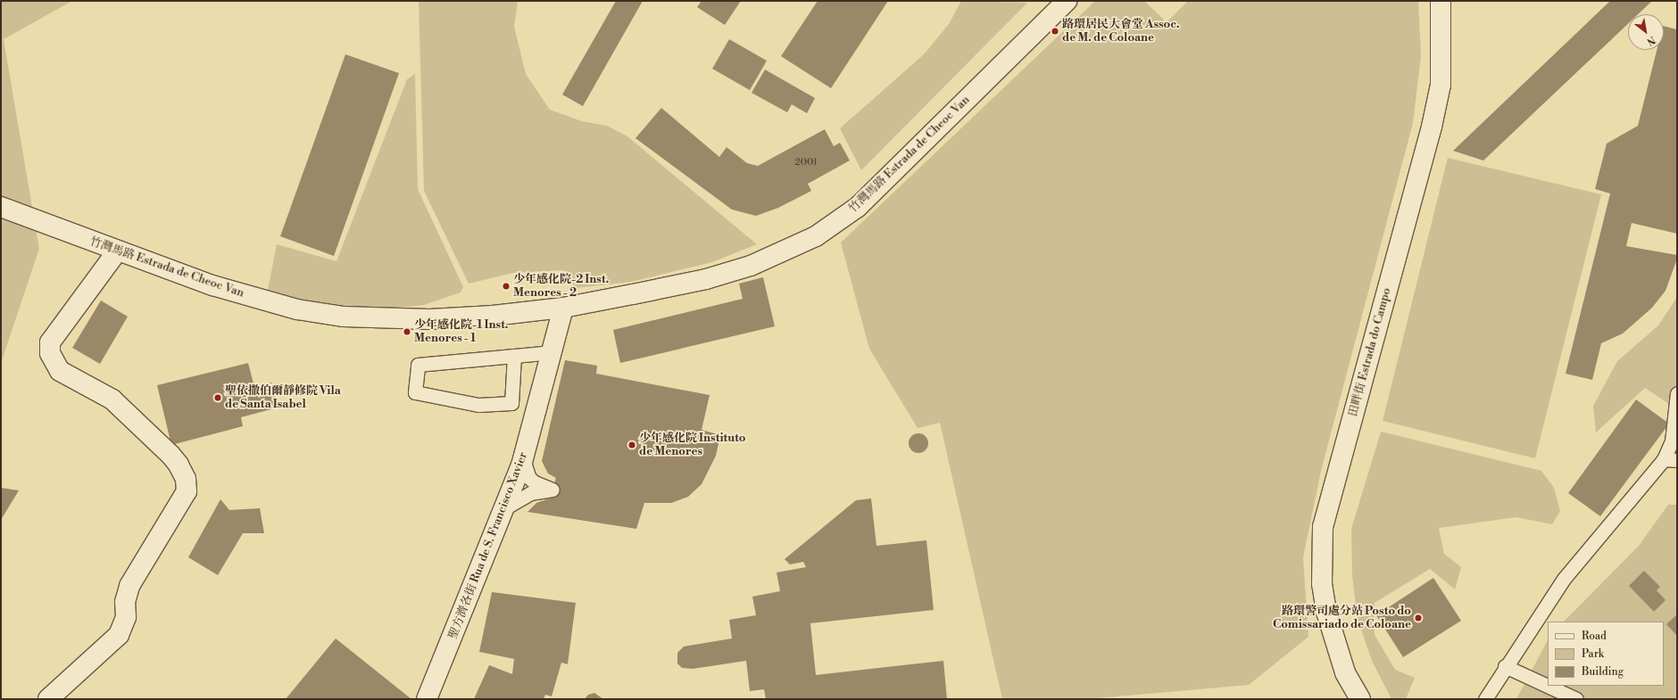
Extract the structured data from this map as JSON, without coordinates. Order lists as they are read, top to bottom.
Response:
{
  "streets": {
    "main road": ["竹灣馬路 Estrada de Cheoc Van", "田畔街 Estrada do Campo", "聖方濟各街 Rua de S. Francisco Xavier"]
  },
  "crossings": [
    ["竹灣馬路 Estrada de Cheoc Van", "聖方濟各街 Rua de S. Francisco Xavier"]
  ],
  "places": [
    "路環居民大會堂 Assoc. de M. de Coloane",
    "少年感化院-2 Inst. Menores - 2",
    "少年感化院-1 Inst. Menores - 1",
    "聖依撒伯爾靜修院 Vila de Santa Isabel",
    "少年感化院 Instituto de Menores",
    "路環警司處分站 Posto do Comissariado de Coloane"
  ],
  "house_numbers": ["2001"],
  "legend": ["Road", "Park", "Building"],
  "north": "bottom right"
}
